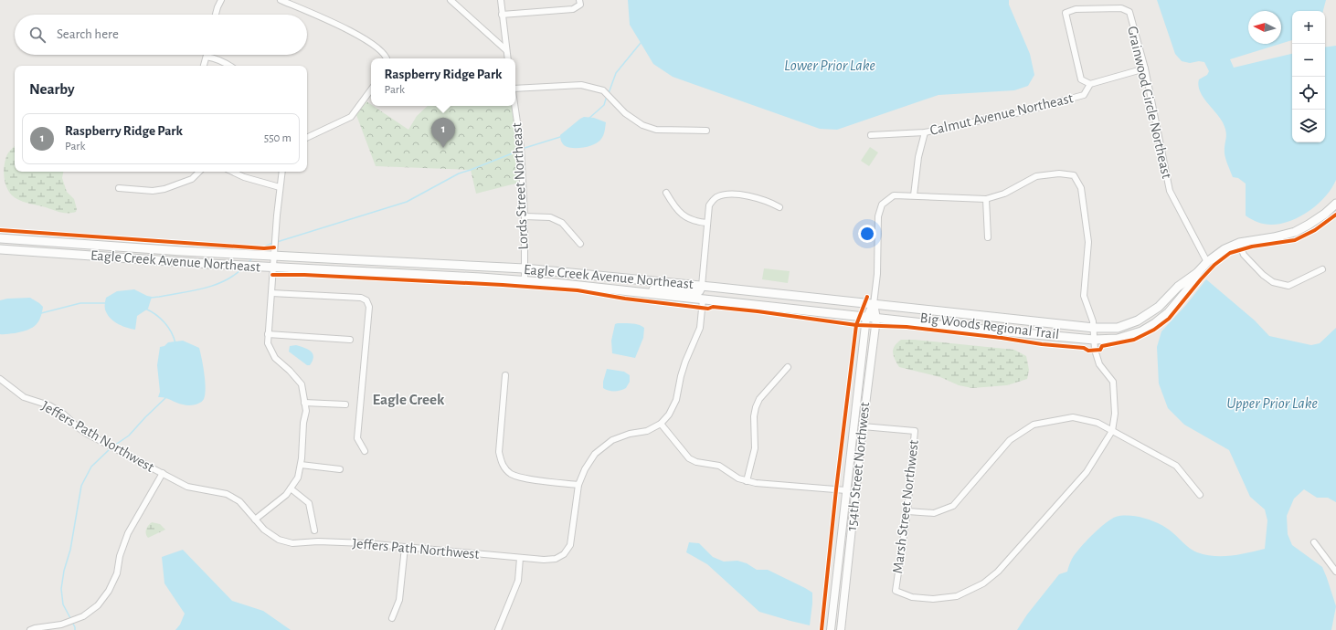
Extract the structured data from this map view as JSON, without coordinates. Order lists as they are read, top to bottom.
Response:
{
  "streets": {
    "main road": ["Eagle Creek Avenue Northeast"],
    "street": [
      "Grainwood Circle Northeast",
      "Calmut Avenue Northeast",
      "Lords Street Northeast",
      "Jeffers Path Northwest",
      "154th Street Northwest",
      "Marsh Street Northwest"
    ],
    "cycle path": ["Big Woods Regional Trail"]
  },
  "crossings": [
    ["Grainwood Circle Northeast", "Calmut Avenue Northeast"],
    ["Grainwood Circle Northeast", "Eagle Creek Avenue Northeast"],
    ["Lords Street Northeast", "Eagle Creek Avenue Northeast"],
    ["Eagle Creek Avenue Northeast", "Jeffers Path Northwest"],
    ["Eagle Creek Avenue Northeast", "154th Street Northwest"],
    ["154th Street Northwest", "Marsh Street Northwest"]
  ],
  "districts": ["Eagle Creek"],
  "water": ["Lower Prior Lake", "Upper Prior Lake"],
  "north": "left",
  "page": {
    "map_buttons": ["+", "−"],
    "search": "Search here",
    "popup": ["Raspberry Ridge Park", "Park"],
    "heading": "Nearby",
    "list": [
      {
        "mark": "1",
        "name": "Raspberry Ridge Park",
        "note": "Park",
        "value": "550 m"
      }
    ],
    "pins": "1"
  }
}
